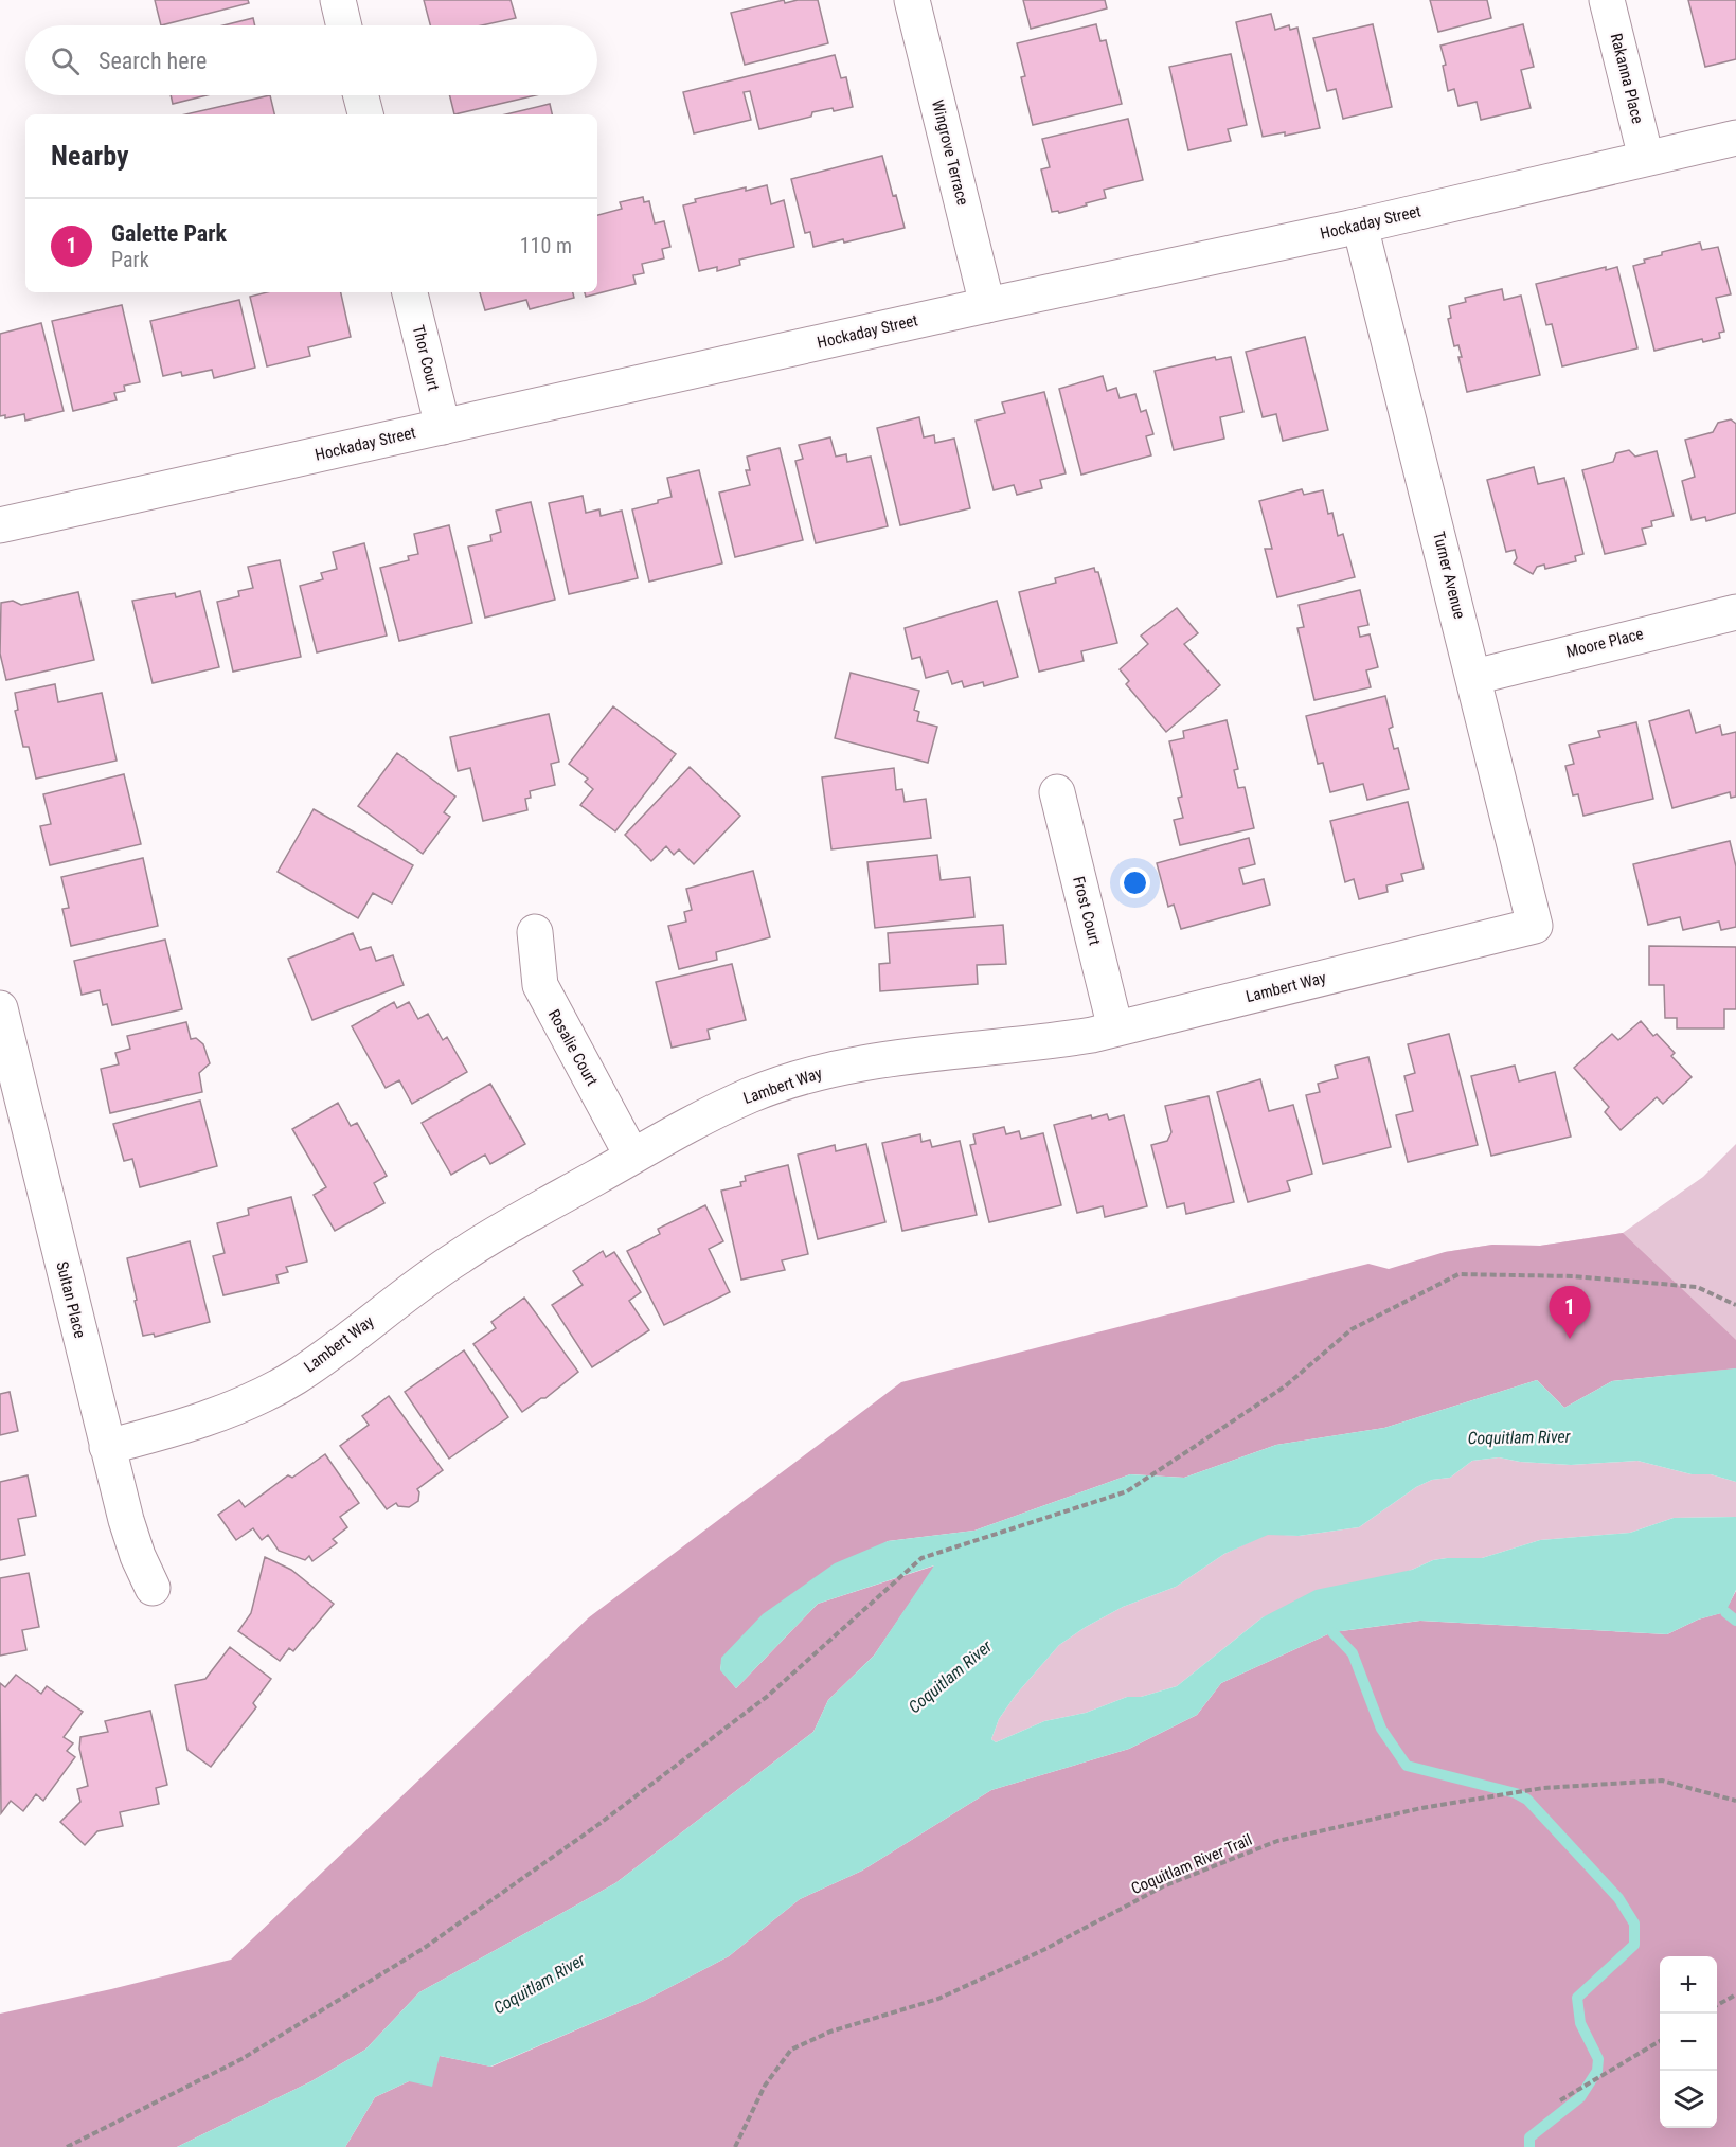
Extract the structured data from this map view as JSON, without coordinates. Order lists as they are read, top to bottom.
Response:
{
  "streets": {
    "street": [
      "Rakanna Place",
      "Wingrove Terrace",
      "Hockaday Street",
      "Thor Court",
      "Turner Avenue",
      "Moore Place",
      "Frost Court",
      "Lambert Way",
      "Rosalie Court",
      "Sultan Place"
    ],
    "path": ["Coquitlam River Trail"]
  },
  "crossings": [
    ["Rakanna Place", "Hockaday Street"],
    ["Wingrove Terrace", "Hockaday Street"],
    ["Hockaday Street", "Thor Court"],
    ["Hockaday Street", "Turner Avenue"],
    ["Turner Avenue", "Moore Place"],
    ["Turner Avenue", "Lambert Way"],
    ["Frost Court", "Lambert Way"],
    ["Lambert Way", "Rosalie Court"],
    ["Lambert Way", "Sultan Place"]
  ],
  "water": ["Coquitlam River"],
  "page": {
    "search": "Search here",
    "heading": "Nearby",
    "list": [
      {
        "mark": "1",
        "name": "Galette Park",
        "note": "Park",
        "value": "110 m"
      }
    ],
    "pins": "1",
    "map_buttons": ["+", "−"]
  }
}
